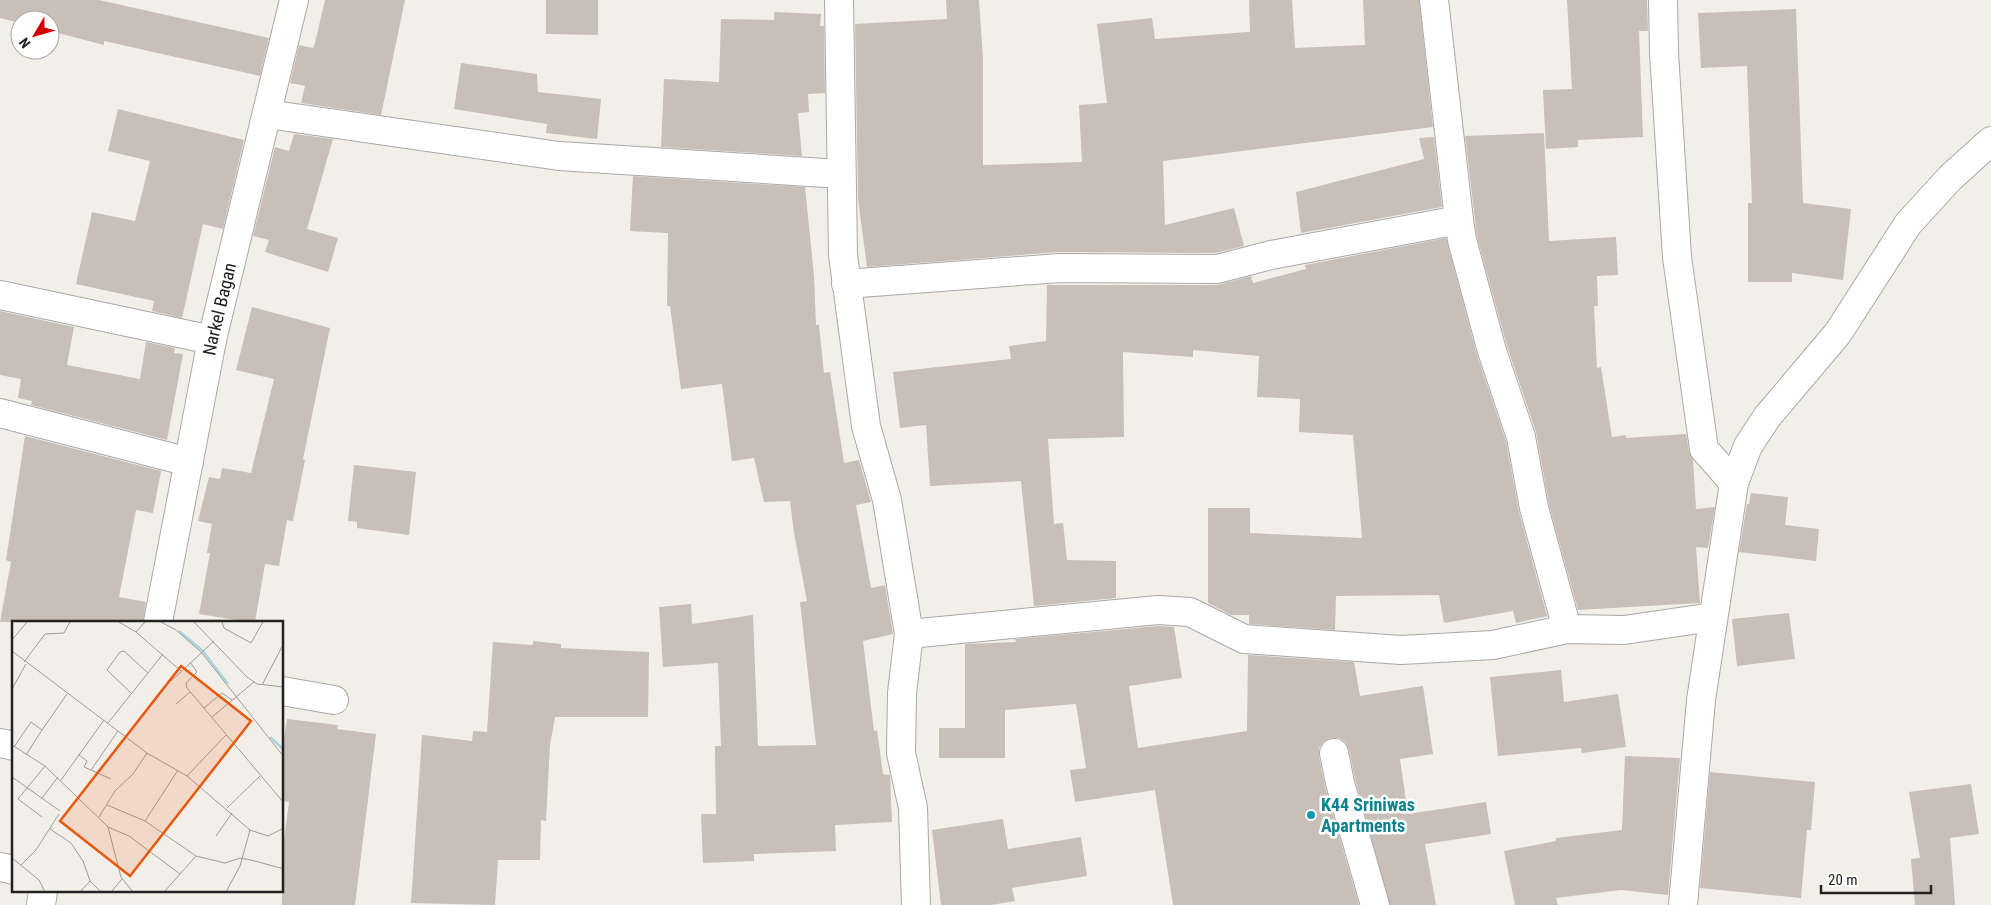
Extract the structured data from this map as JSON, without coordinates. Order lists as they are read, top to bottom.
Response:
{
  "streets": {
    "street": ["Narkel Bagan"]
  },
  "places": ["K44 Sriniwas Apartments"],
  "scale_bar": "20 m",
  "north": "bottom left"
}
